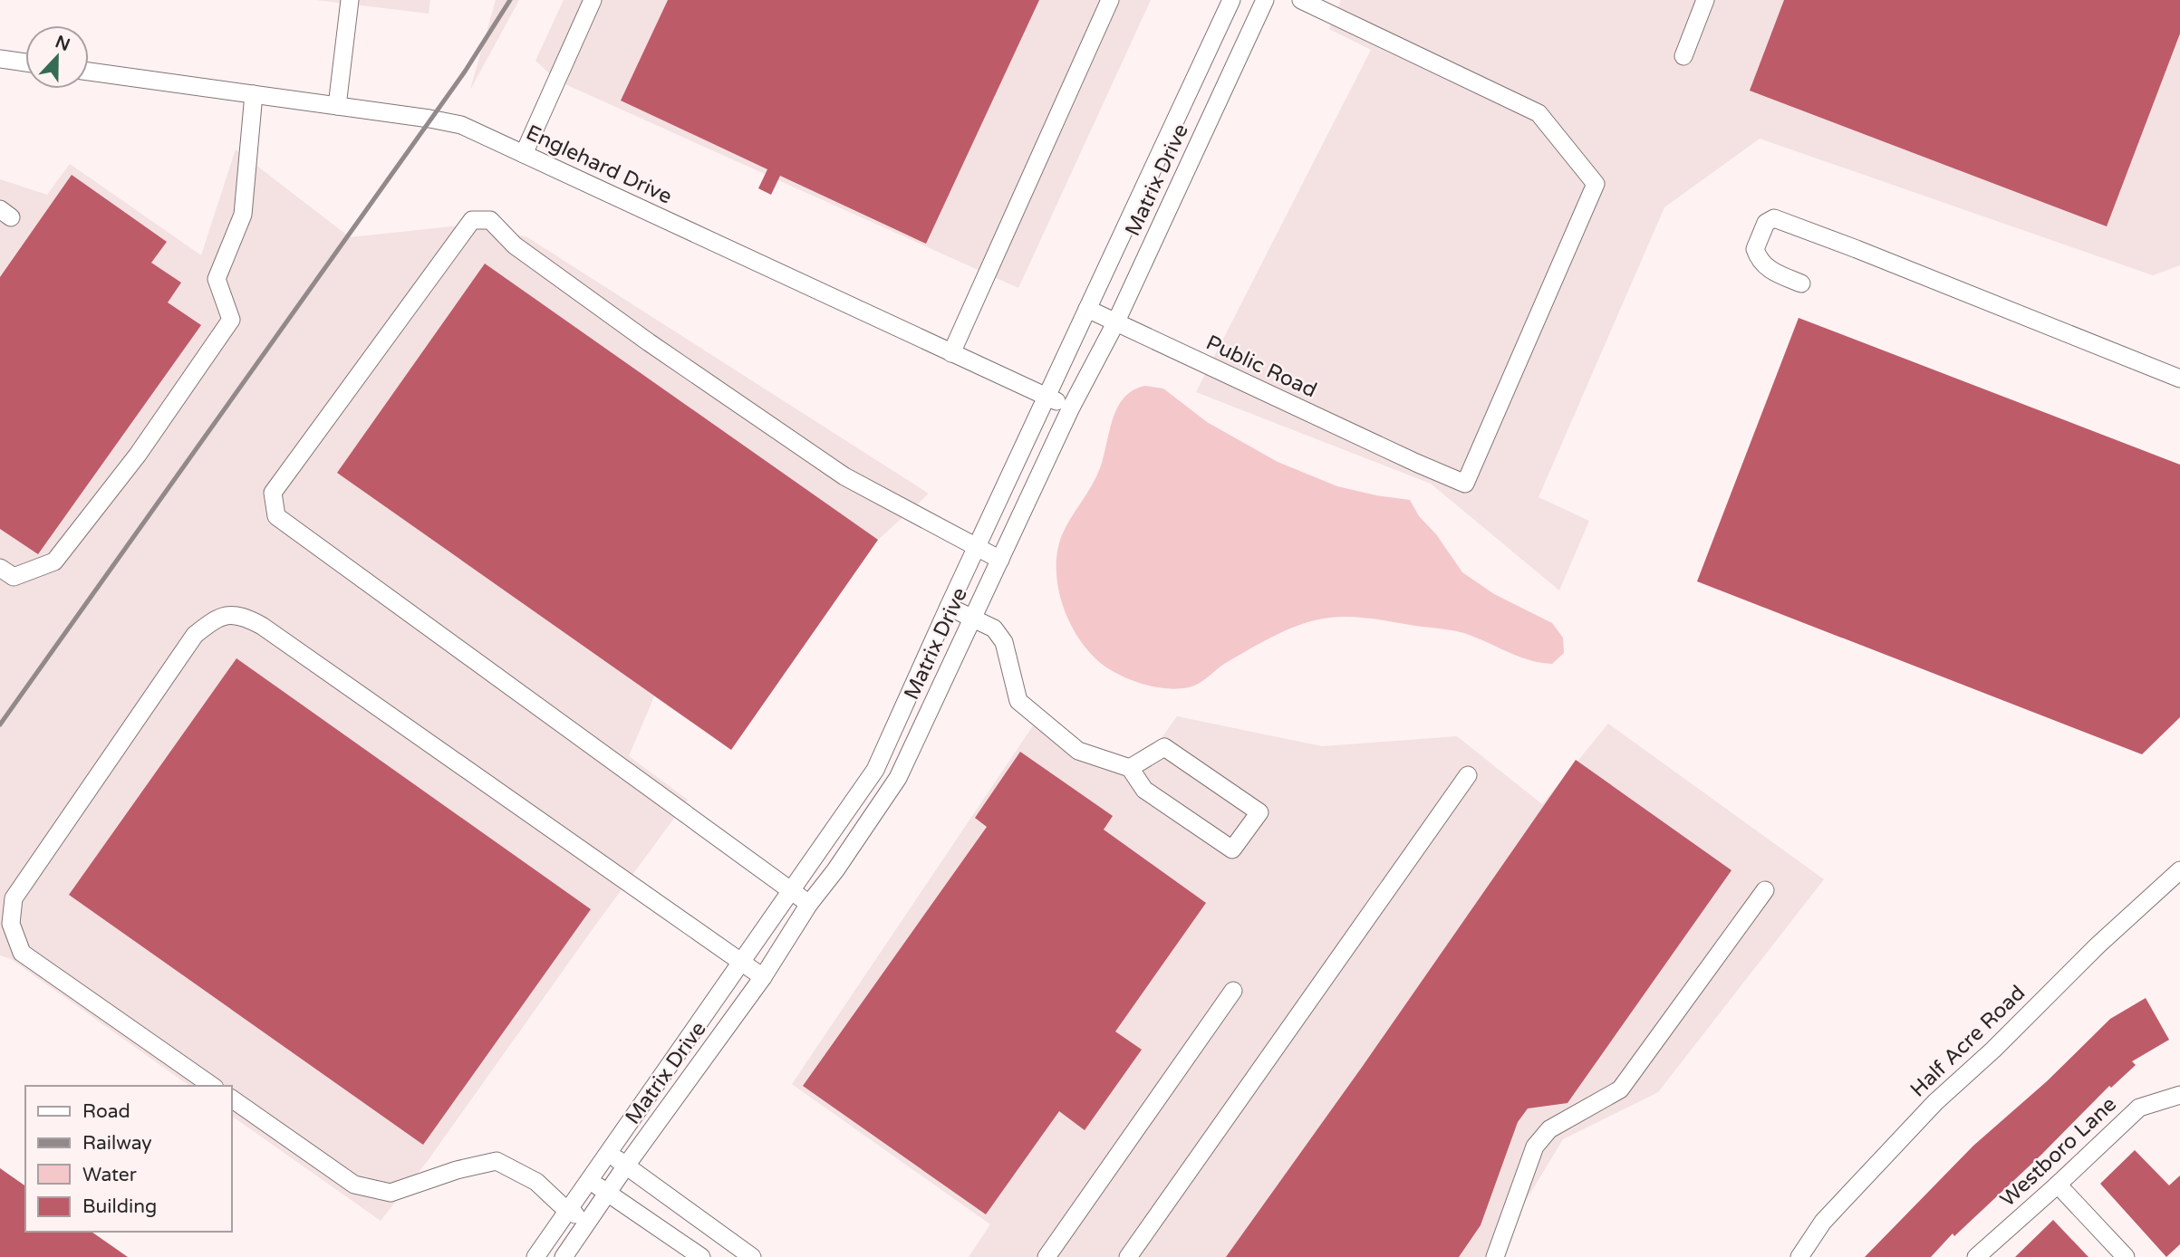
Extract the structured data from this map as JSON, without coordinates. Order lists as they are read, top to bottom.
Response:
{
  "streets": {
    "street": [
      "Englehard Drive",
      "Matrix Drive",
      "Public Road",
      "Half Acre Road",
      "Westboro Lane"
    ]
  },
  "crossings": [
    ["Englehard Drive", "Matrix Drive"],
    ["Matrix Drive", "Public Road"]
  ],
  "legend": [
    "Road",
    "Railway",
    "Water",
    "Building"
  ],
  "north": "top"
}
